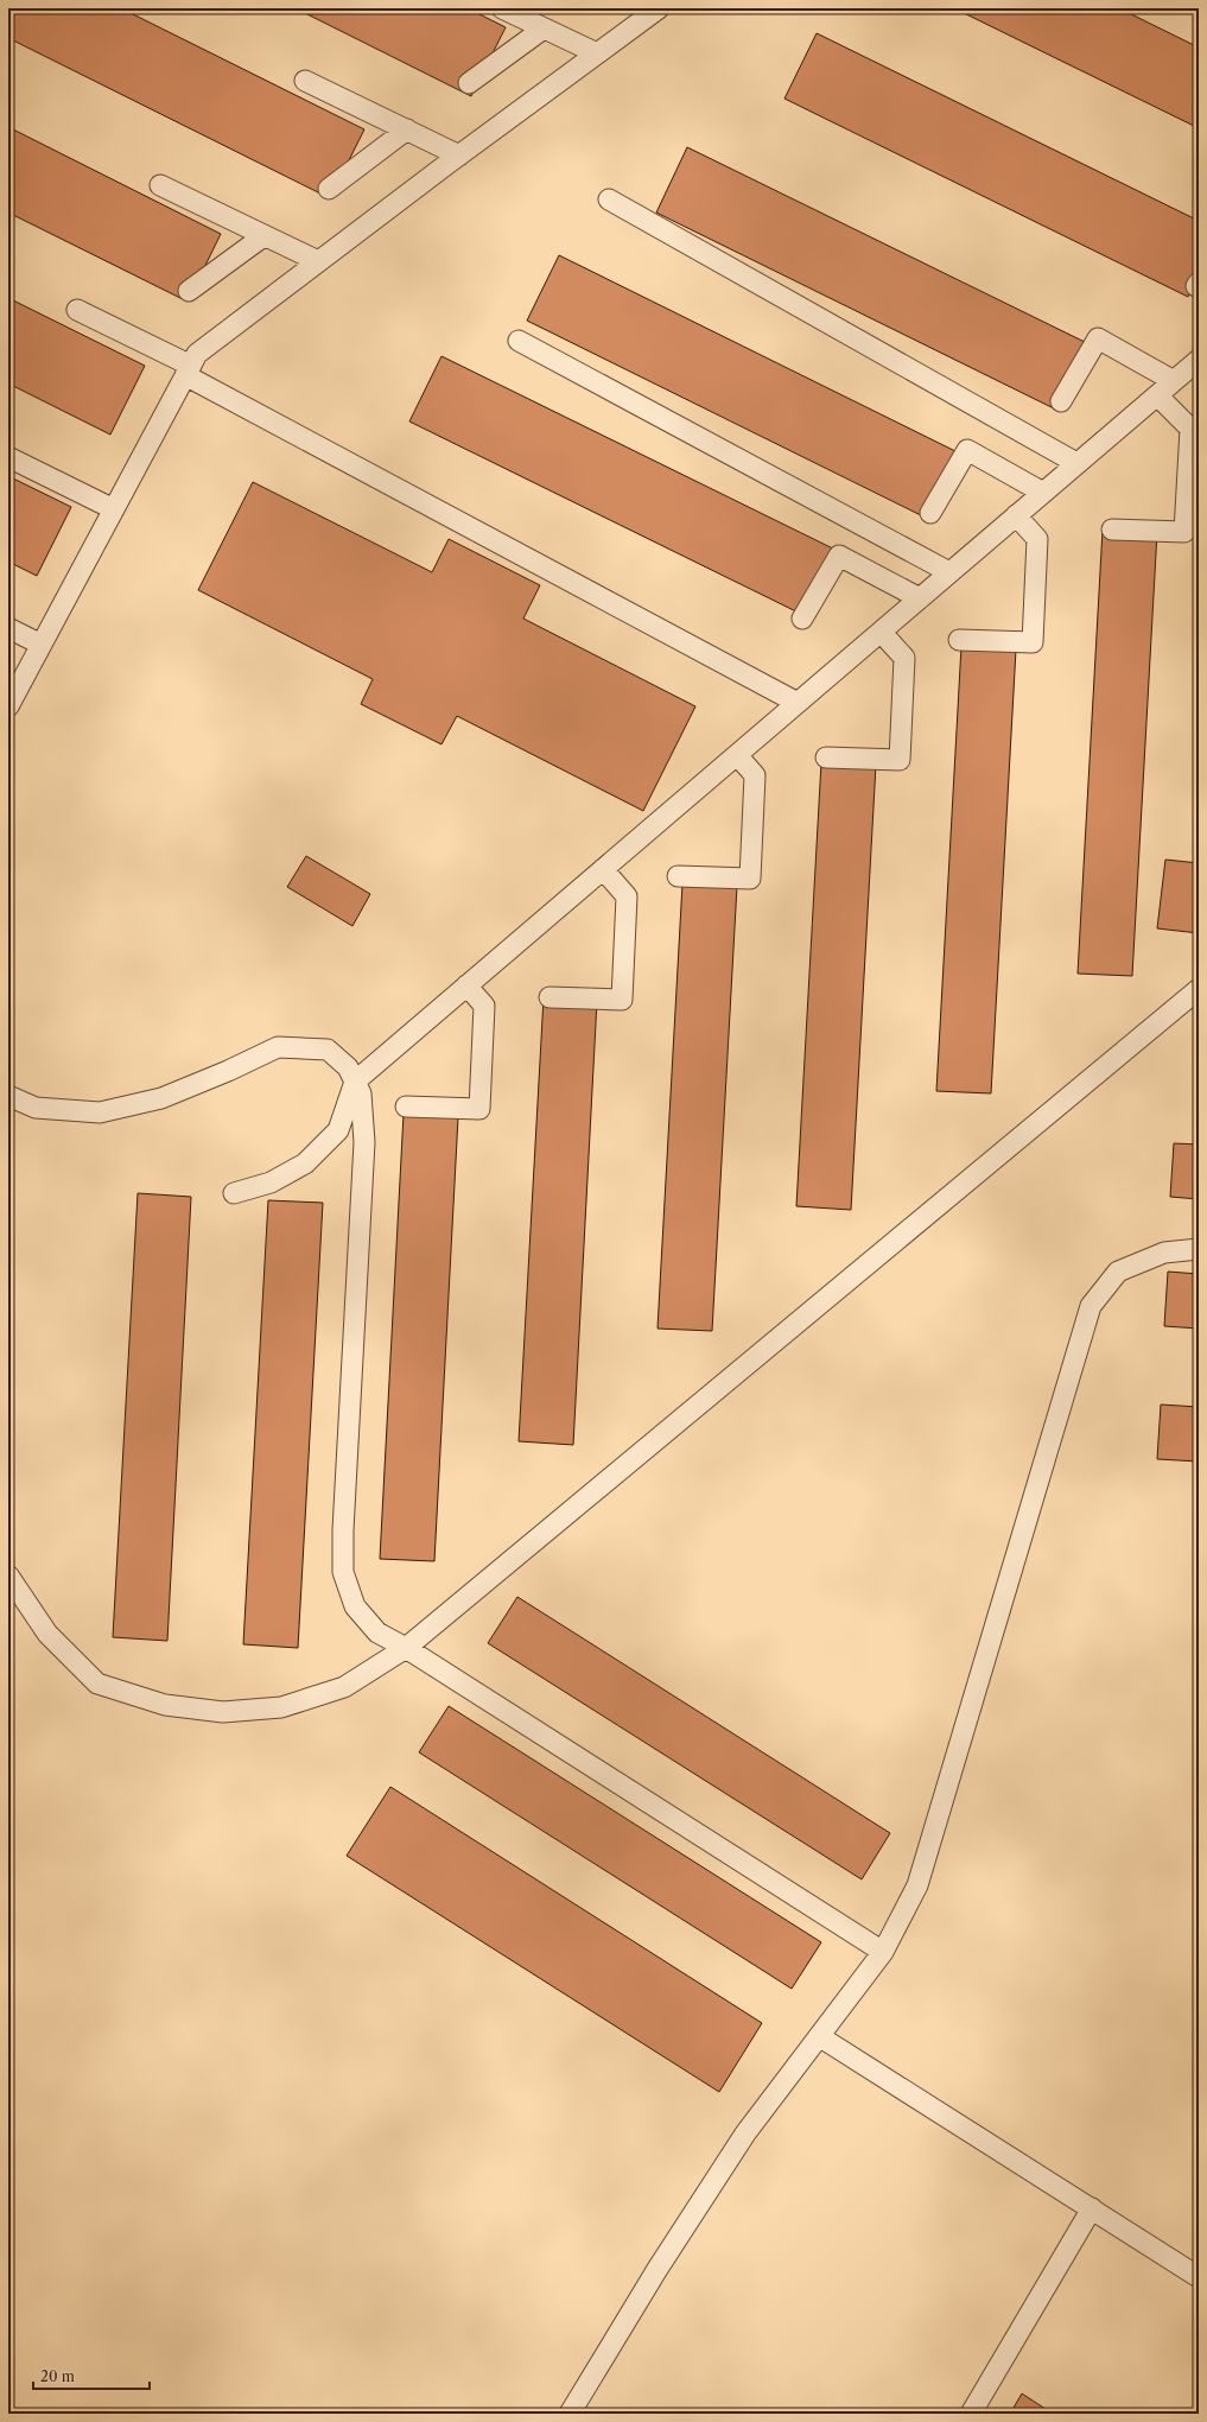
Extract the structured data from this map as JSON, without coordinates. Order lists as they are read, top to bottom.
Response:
{
  "scale_bar": "20 m"
}
